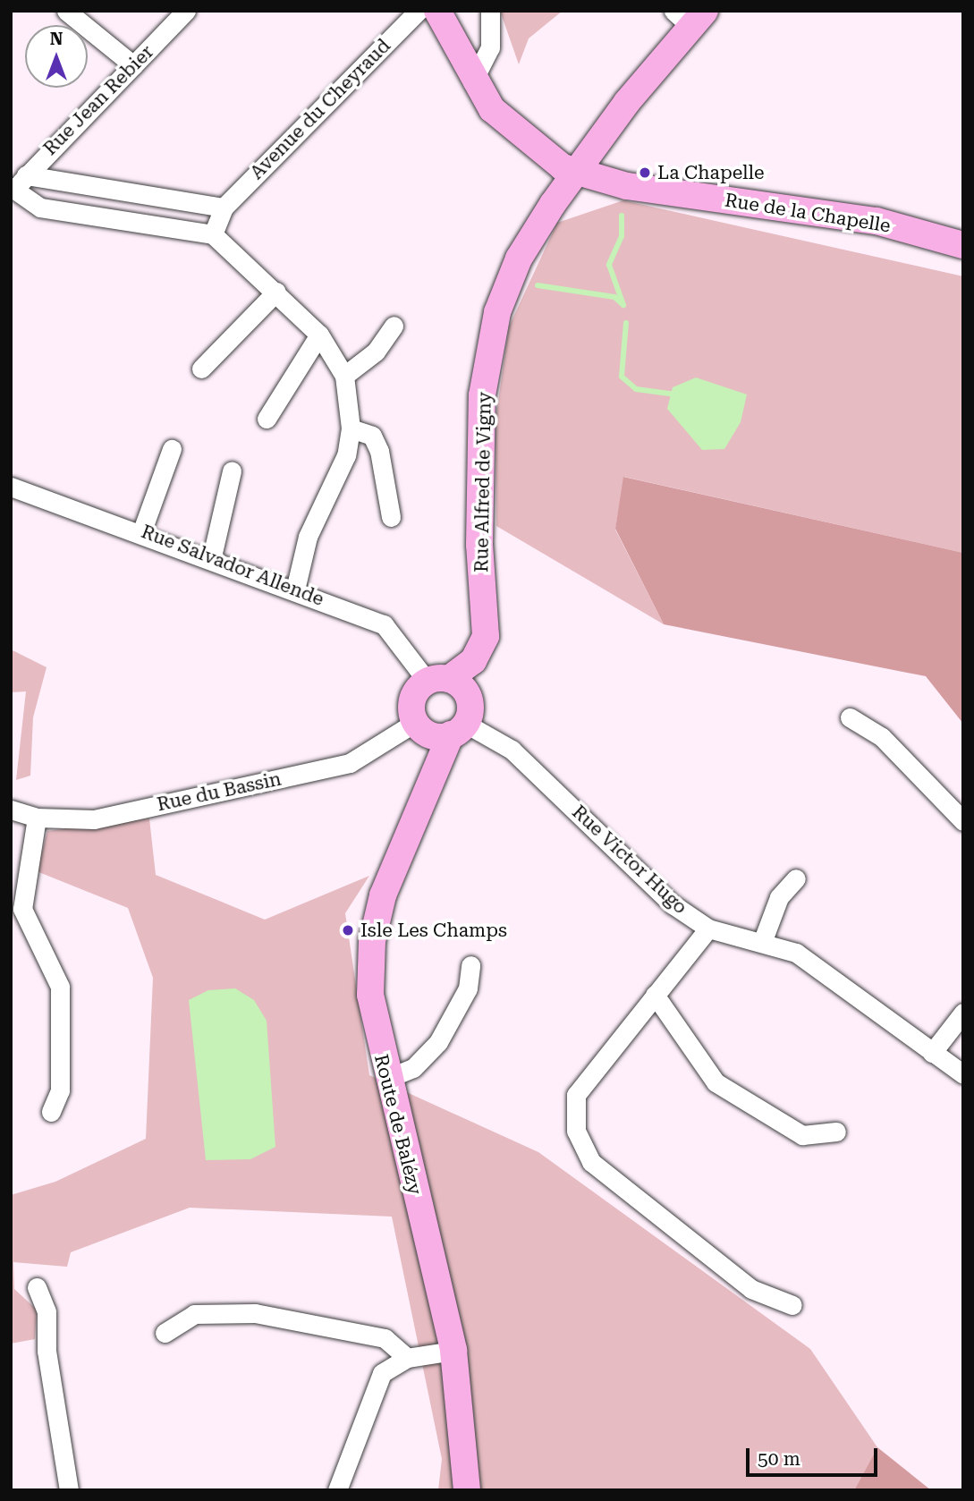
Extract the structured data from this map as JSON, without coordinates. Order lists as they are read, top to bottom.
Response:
{
  "streets": {
    "street": [
      "Rue Jean Rebier",
      "Avenue du Cheyraud",
      "Rue de la Chapelle",
      "Rue Alfred de Vigny",
      "Rue Salvador Allende",
      "Rue du Bassin",
      "Rue Victor Hugo",
      "Route de Balézy"
    ]
  },
  "crossings": [
    ["Rue de la Chapelle", "Rue Alfred de Vigny"],
    ["Rue Alfred de Vigny", "Rue du Bassin"],
    ["Rue Alfred de Vigny", "Rue Victor Hugo"],
    ["Rue Alfred de Vigny", "Route de Balézy"],
    ["Rue du Bassin", "Rue Victor Hugo"],
    ["Rue du Bassin", "Route de Balézy"],
    ["Rue Victor Hugo", "Route de Balézy"]
  ],
  "places": ["La Chapelle", "Isle Les Champs"],
  "scale_bar": "50 m",
  "north": "top"
}
